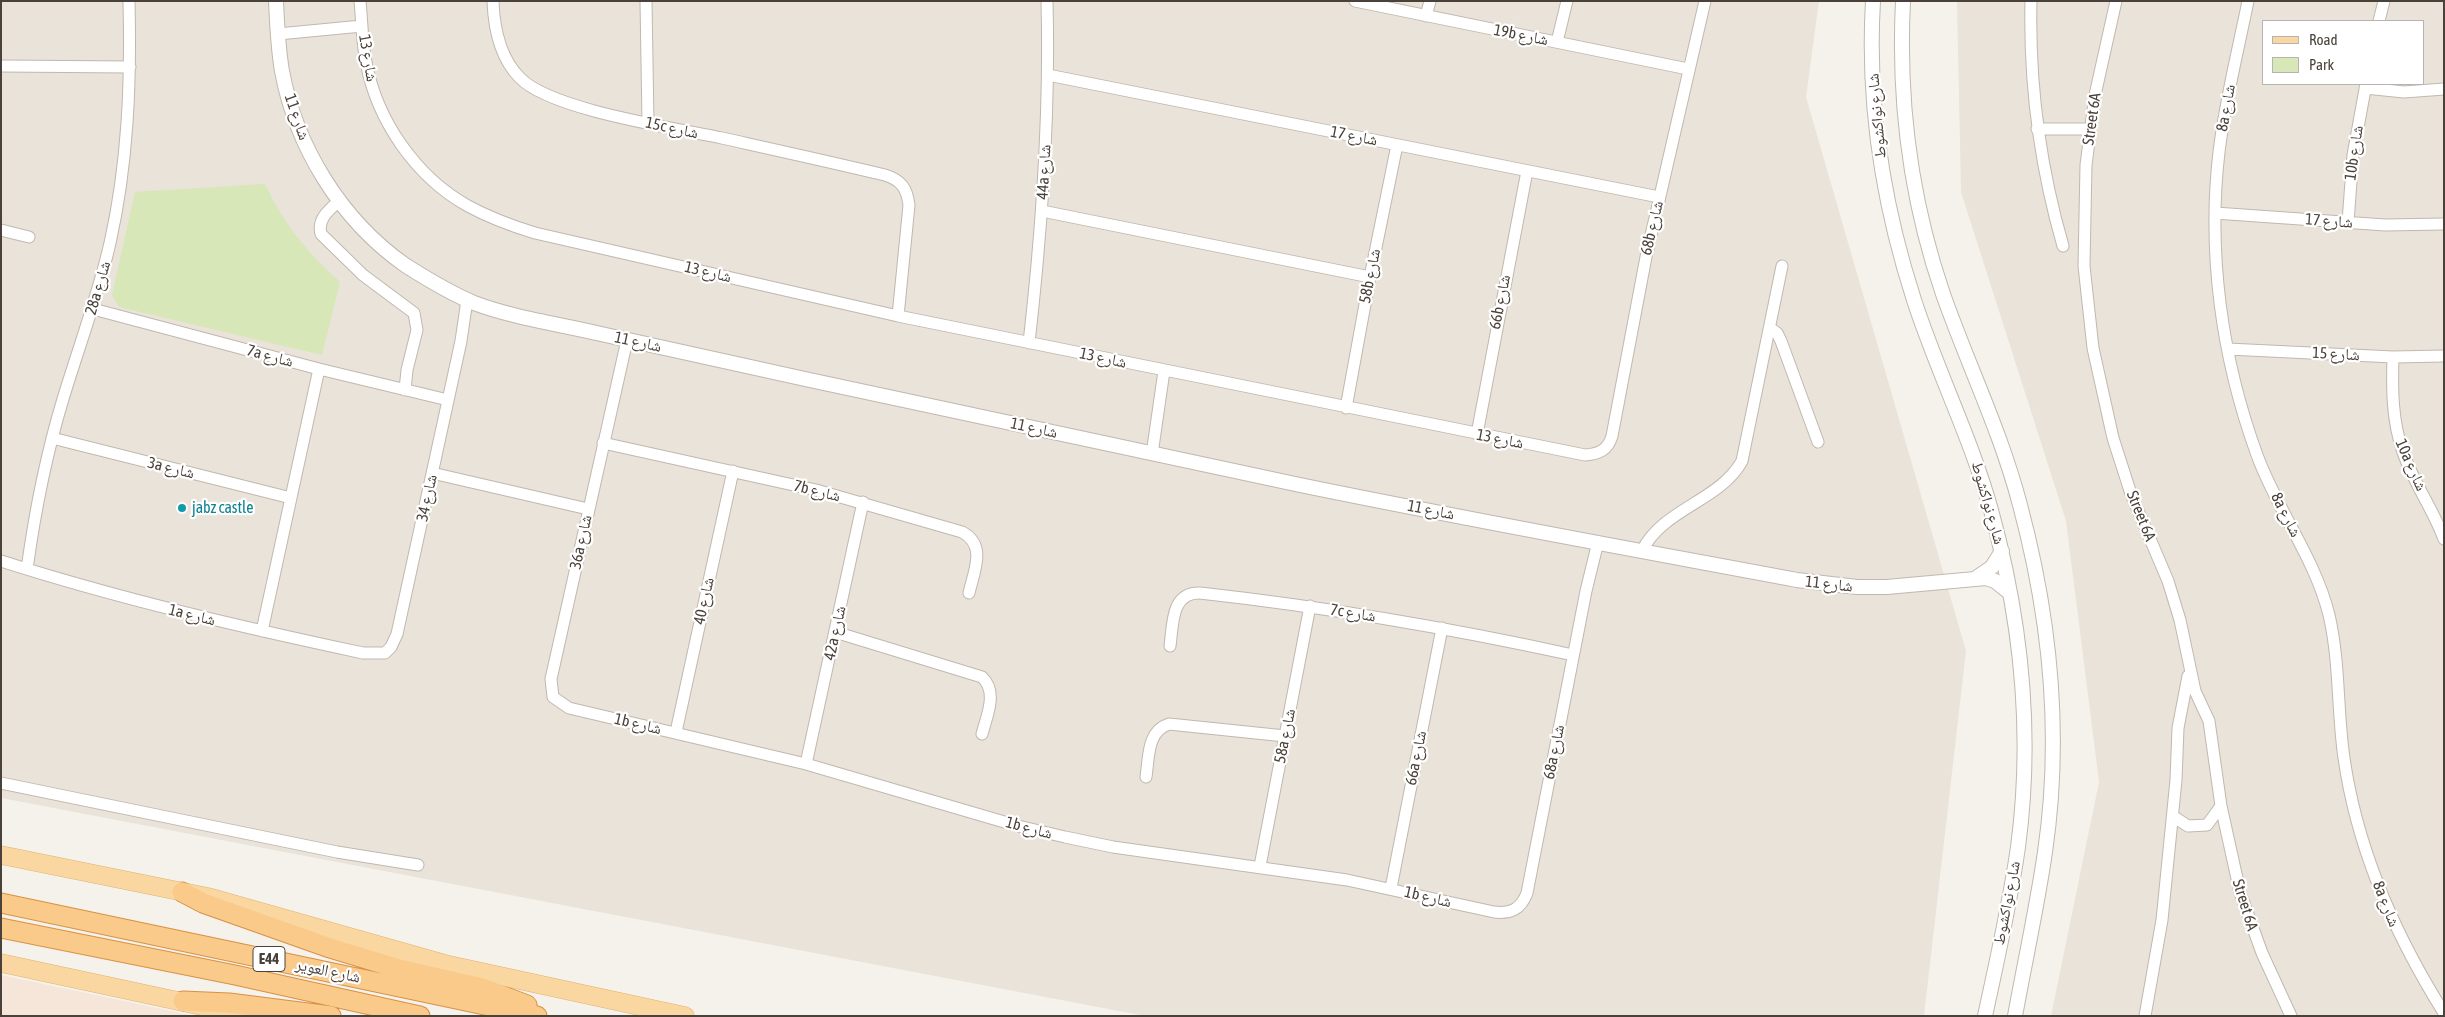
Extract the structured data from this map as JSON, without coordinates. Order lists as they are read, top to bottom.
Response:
{
  "streets": {
    "highway": ["E44", "شارع العوير"],
    "street": [
      "19b شارع",
      "شارع 13",
      "8a شارع",
      "شارع نواكشوط",
      "شارع 11",
      "Street 6A",
      "15c شارع",
      "شارع 17",
      "10b شارع",
      "44a شارع",
      "68b شارع",
      "58b شارع",
      "28a شارع",
      "66b شارع",
      "شارع 15",
      "7a شارع",
      "10a شارع",
      "3a شارع",
      "7b شارع",
      "شارع 34",
      "36a شارع",
      "شارع 40",
      "7c شارع",
      "1a شارع",
      "42a شارع",
      "1b شارع",
      "58a شارع",
      "68a شارع",
      "66a شارع"
    ]
  },
  "crossings": [
    ["19b شارع", "68b شارع"],
    ["شارع 13", "شارع 11"],
    ["شارع 13", "15c شارع"],
    ["شارع 13", "44a شارع"],
    ["شارع 13", "68b شارع"],
    ["شارع 13", "58b شارع"],
    ["شارع 13", "66b شارع"],
    ["8a شارع", "شارع 17"],
    ["8a شارع", "شارع 15"],
    ["شارع نواكشوط", "شارع 11"],
    ["شارع 11", "شارع 34"],
    ["شارع 11", "36a شارع"],
    ["شارع 11", "68a شارع"],
    ["شارع 17", "10b شارع"],
    ["شارع 17", "44a شارع"],
    ["شارع 17", "68b شارع"],
    ["شارع 17", "58b شارع"],
    ["شارع 17", "66b شارع"],
    ["28a شارع", "7a شارع"],
    ["28a شارع", "3a شارع"],
    ["28a شارع", "1a شارع"],
    ["شارع 15", "10a شارع"],
    ["7a شارع", "شارع 34"],
    ["7b شارع", "36a شارع"],
    ["7b شارع", "شارع 40"],
    ["7b شارع", "42a شارع"],
    ["شارع 34", "1a شارع"],
    ["36a شارع", "1b شارع"],
    ["شارع 40", "1b شارع"],
    ["7c شارع", "58a شارع"],
    ["7c شارع", "68a شارع"],
    ["7c شارع", "66a شارع"],
    ["42a شارع", "1b شارع"],
    ["1b شارع", "58a شارع"],
    ["1b شارع", "68a شارع"],
    ["1b شارع", "66a شارع"]
  ],
  "places": ["jabz castle"],
  "legend": ["Road", "Park"]
}
